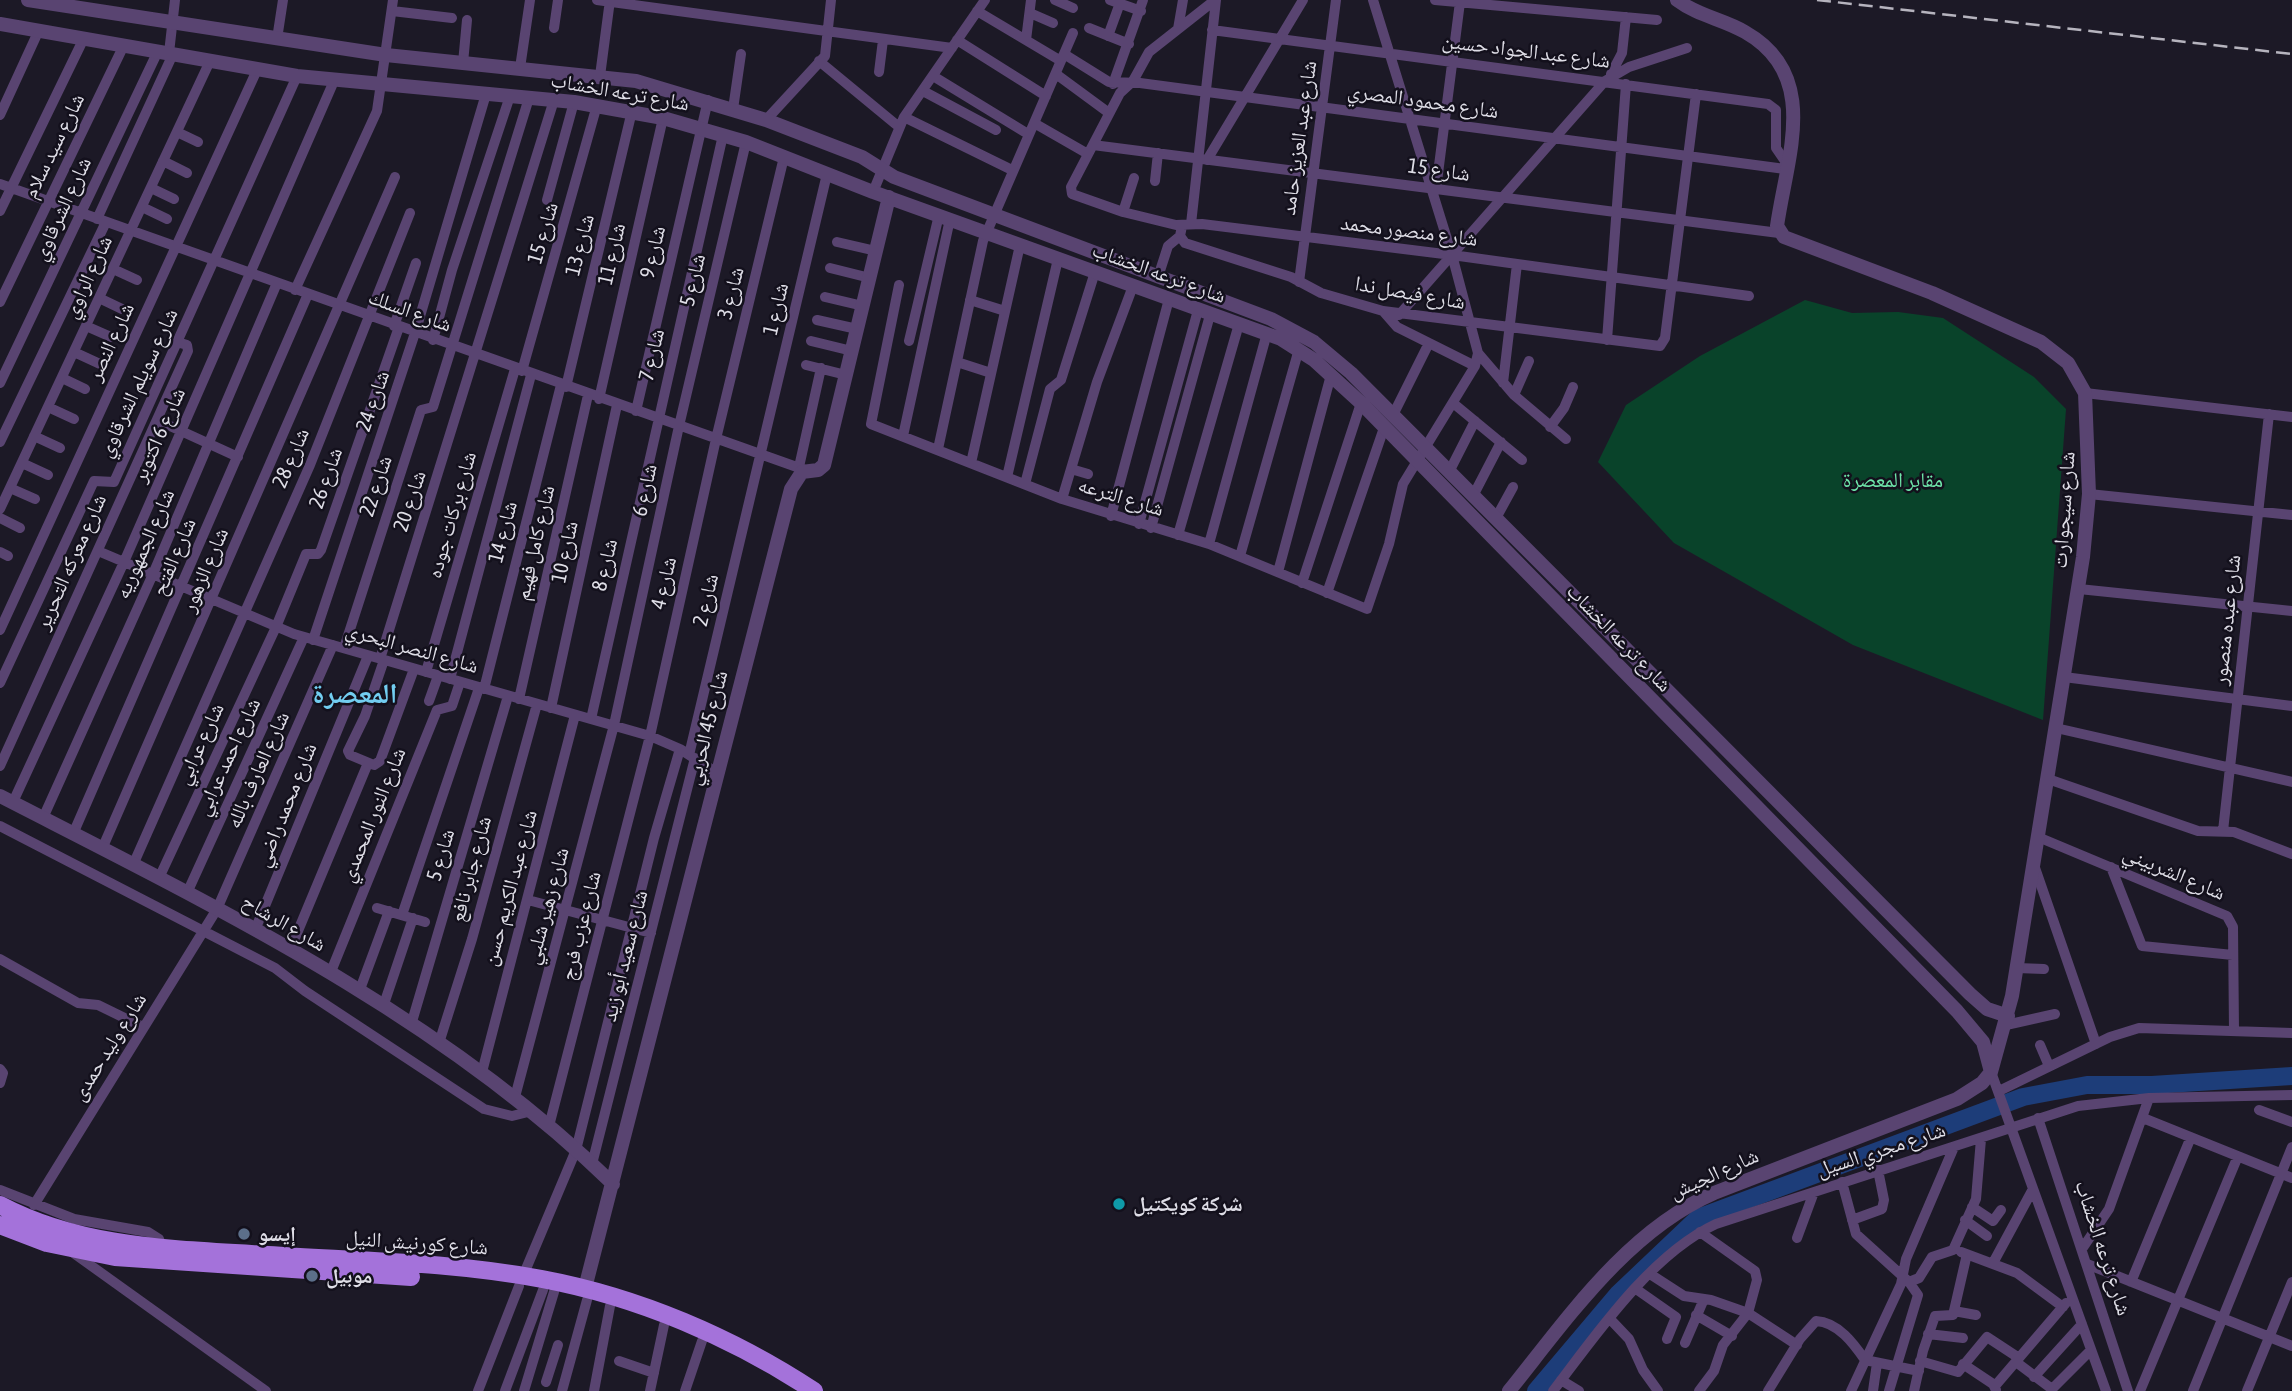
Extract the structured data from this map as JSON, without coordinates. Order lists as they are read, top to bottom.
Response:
{
  "streets": {
    "highway": ["شارع كورنيش النيل"],
    "street": [
      "شارع عبد الجواد حسين",
      "شارع ترعه الخشاب",
      "شارع محمود المصري",
      "شارع عبد العزيز حامد",
      "شارع سيد سلام",
      "شارع 15",
      "شارع الشرقاوي",
      "شارع منصور محمد",
      "شارع 13",
      "شارع 9",
      "شارع 11",
      "شارع الراوي",
      "شارع 5",
      "شارع 3",
      "شارع فيصل ندا",
      "شارع 1",
      "شارع السلك",
      "شارع النصر",
      "شارع 7",
      "شارع سويلم الشرقاوي",
      "شارع 24",
      "شارع 6 اكتوبر",
      "شارع 28",
      "شارع 26",
      "شارع 22",
      "شارع 6",
      "شارع الترعه",
      "شارع 20",
      "شارع سيجوارت",
      "شارع بركات جوده",
      "شارع 14",
      "شارع كامل فهيم",
      "شارع الجمهوريه",
      "شارع 10",
      "شارع الفتح",
      "شارع معركه التحرير",
      "شارع 8",
      "شارع الزهور",
      "شارع 4",
      "شارع 2",
      "شارع عبده منصور",
      "شارع النصر البحري",
      "شارع 45 الحربي",
      "شارع عرابي",
      "شارع احمد عرابي",
      "شارع العارف بالله",
      "شارع محمد راضي",
      "شارع النور المحمدي",
      "شارع جابر نافع",
      "شارع الشربيني",
      "شارع عبد الكريم حسن",
      "شارع زهير شلبي",
      "شارع الرشاح",
      "شارع عزب فرج",
      "شارع سعيد أبو زيد",
      "شارع وليد حمدى",
      "شارع مجري السيل",
      "شارع الجيش"
    ]
  },
  "crossings": [
    ["شارع عبد الجواد حسين", "شارع محمود المصري"],
    ["شارع عبد الجواد حسين", "شارع عبد العزيز حامد"],
    ["شارع ترعه الخشاب", "شارع سيد سلام"],
    ["شارع ترعه الخشاب", "شارع 15"],
    ["شارع ترعه الخشاب", "شارع الشرقاوي"],
    ["شارع ترعه الخشاب", "شارع 13"],
    ["شارع ترعه الخشاب", "شارع 9"],
    ["شارع ترعه الخشاب", "شارع 11"],
    ["شارع ترعه الخشاب", "شارع الراوي"],
    ["شارع ترعه الخشاب", "شارع 5"],
    ["شارع ترعه الخشاب", "شارع 3"],
    ["شارع ترعه الخشاب", "شارع 1"],
    ["شارع ترعه الخشاب", "شارع النصر"],
    ["شارع ترعه الخشاب", "شارع 7"],
    ["شارع ترعه الخشاب", "شارع سويلم الشرقاوي"],
    ["شارع ترعه الخشاب", "شارع 24"],
    ["شارع ترعه الخشاب", "شارع 6 اكتوبر"],
    ["شارع ترعه الخشاب", "شارع الترعه"],
    ["شارع ترعه الخشاب", "شارع 20"],
    ["شارع ترعه الخشاب", "شارع سيجوارت"],
    ["شارع ترعه الخشاب", "شارع 45 الحربي"],
    ["شارع ترعه الخشاب", "شارع مجري السيل"],
    ["شارع ترعه الخشاب", "شارع الجيش"],
    ["شارع محمود المصري", "شارع عبد العزيز حامد"],
    ["شارع عبد العزيز حامد", "شارع 15"],
    ["شارع عبد العزيز حامد", "شارع منصور محمد"],
    ["شارع عبد العزيز حامد", "شارع فيصل ندا"],
    ["شارع سيد سلام", "شارع السلك"],
    ["شارع 15", "شارع منصور محمد"],
    ["شارع 15", "شارع السلك"],
    ["شارع 15", "شارع سيجوارت"],
    ["شارع 15", "شارع بركات جوده"],
    ["شارع الشرقاوي", "شارع السلك"],
    ["شارع منصور محمد", "شارع فيصل ندا"],
    ["شارع 13", "شارع السلك"],
    ["شارع 13", "شارع 14"],
    ["شارع 9", "شارع السلك"],
    ["شارع 11", "شارع السلك"],
    ["شارع الراوي", "شارع السلك"],
    ["شارع 5", "شارع السلك"],
    ["شارع 5", "شارع 6"],
    ["شارع 5", "شارع كامل فهيم"],
    ["شارع 5", "شارع النصر البحري"],
    ["شارع 5", "شارع الرشاح"],
    ["شارع 3", "شارع السلك"],
    ["شارع 3", "شارع 4"],
    ["شارع 1", "شارع السلك"],
    ["شارع 1", "شارع 2"],
    ["شارع السلك", "شارع النصر"],
    ["شارع السلك", "شارع 7"],
    ["شارع السلك", "شارع سويلم الشرقاوي"],
    ["شارع السلك", "شارع 24"],
    ["شارع السلك", "شارع 6 اكتوبر"],
    ["شارع السلك", "شارع 28"],
    ["شارع السلك", "شارع 26"],
    ["شارع السلك", "شارع 22"],
    ["شارع السلك", "شارع 6"],
    ["شارع السلك", "شارع 20"],
    ["شارع السلك", "شارع بركات جوده"],
    ["شارع السلك", "شارع 14"],
    ["شارع السلك", "شارع كامل فهيم"],
    ["شارع السلك", "شارع الجمهوريه"],
    ["شارع السلك", "شارع 10"],
    ["شارع السلك", "شارع الفتح"],
    ["شارع السلك", "شارع 8"],
    ["شارع السلك", "شارع الزهور"],
    ["شارع السلك", "شارع 4"],
    ["شارع السلك", "شارع 2"],
    ["شارع السلك", "شارع 45 الحربي"],
    ["شارع 7", "شارع 8"],
    ["شارع سويلم الشرقاوي", "شارع معركه التحرير"],
    ["شارع 24", "شارع النصر البحري"],
    ["شارع 24", "شارع احمد عرابي"],
    ["شارع 6 اكتوبر", "شارع النصر البحري"],
    ["شارع 6 اكتوبر", "شارع الرشاح"],
    ["شارع 28", "شارع النصر البحري"],
    ["شارع 28", "شارع الرشاح"],
    ["شارع 26", "شارع النصر البحري"],
    ["شارع 26", "شارع عرابي"],
    ["شارع 22", "شارع النصر البحري"],
    ["شارع 22", "شارع العارف بالله"],
    ["شارع 6", "شارع النصر البحري"],
    ["شارع 6", "شارع زهير شلبي"],
    ["شارع 20", "شارع بركات جوده"],
    ["شارع 20", "شارع النصر البحري"],
    ["شارع سيجوارت", "شارع الشربيني"],
    ["شارع سيجوارت", "شارع الجيش"],
    ["شارع بركات جوده", "شارع النصر البحري"],
    ["شارع 14", "شارع النصر البحري"],
    ["شارع كامل فهيم", "شارع النصر البحري"],
    ["شارع الجمهوريه", "شارع النصر البحري"],
    ["شارع الجمهوريه", "شارع الرشاح"],
    ["شارع 10", "شارع النصر البحري"],
    ["شارع الفتح", "شارع النصر البحري"],
    ["شارع الفتح", "شارع الرشاح"],
    ["شارع معركه التحرير", "شارع النصر البحري"],
    ["شارع 8", "شارع النصر البحري"],
    ["شارع الزهور", "شارع النصر البحري"],
    ["شارع الزهور", "شارع الرشاح"],
    ["شارع 4", "شارع النصر البحري"],
    ["شارع 4", "شارع عزب فرج"],
    ["شارع 2", "شارع النصر البحري"],
    ["شارع 2", "شارع سعيد أبو زيد"],
    ["شارع النصر البحري", "شارع 45 الحربي"],
    ["شارع النصر البحري", "شارع عرابي"],
    ["شارع النصر البحري", "شارع احمد عرابي"],
    ["شارع النصر البحري", "شارع العارف بالله"],
    ["شارع النصر البحري", "شارع محمد راضي"],
    ["شارع النصر البحري", "شارع النور المحمدي"],
    ["شارع النصر البحري", "شارع جابر نافع"],
    ["شارع النصر البحري", "شارع عبد الكريم حسن"],
    ["شارع النصر البحري", "شارع زهير شلبي"],
    ["شارع النصر البحري", "شارع عزب فرج"],
    ["شارع النصر البحري", "شارع سعيد أبو زيد"],
    ["شارع 45 الحربي", "شارع الرشاح"],
    ["شارع 45 الحربي", "شارع كورنيش النيل"],
    ["شارع عرابي", "شارع الرشاح"],
    ["شارع احمد عرابي", "شارع الرشاح"],
    ["شارع العارف بالله", "شارع الرشاح"],
    ["شارع العارف بالله", "شارع وليد حمدى"],
    ["شارع محمد راضي", "شارع الرشاح"],
    ["شارع النور المحمدي", "شارع الرشاح"],
    ["شارع جابر نافع", "شارع الرشاح"],
    ["شارع عبد الكريم حسن", "شارع الرشاح"],
    ["شارع زهير شلبي", "شارع الرشاح"],
    ["شارع الرشاح", "شارع عزب فرج"],
    ["شارع الرشاح", "شارع سعيد أبو زيد"],
    ["شارع الرشاح", "شارع وليد حمدى"]
  ],
  "districts": ["المعصرة"],
  "parks": ["مقابر المعصرة"],
  "places": ["شركة كويكتيل", "إيسو", "موبيل"]
}
